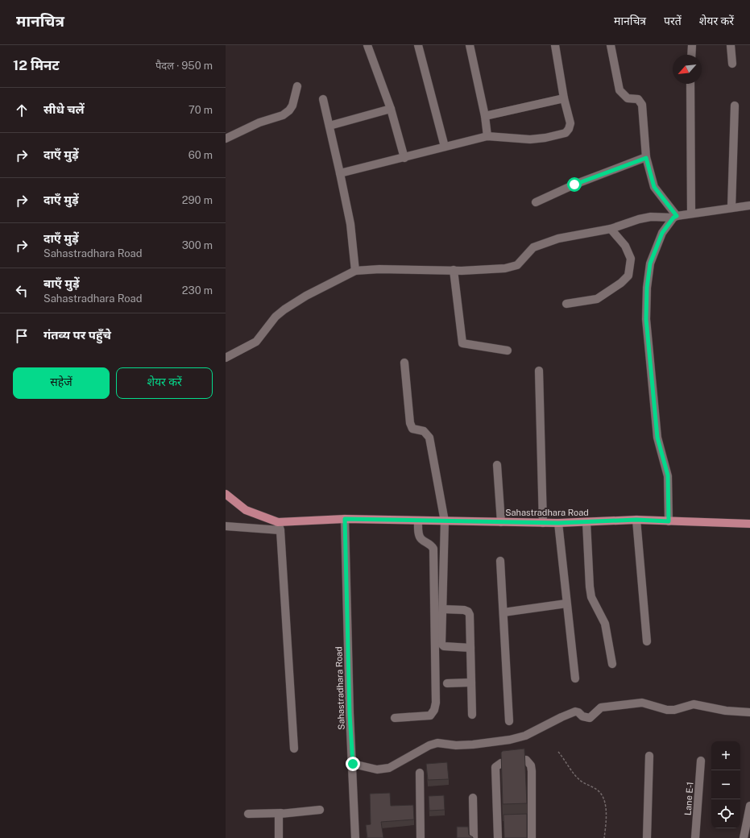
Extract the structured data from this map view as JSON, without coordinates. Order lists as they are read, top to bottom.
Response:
{
  "streets": {
    "main road": ["Sahastradhara Road"],
    "street": ["Lane E-1"]
  },
  "north": "bottom left",
  "page": {
    "header": "मानचित्र",
    "nav": ["मानचित्र", "परतें", "शेयर करें"],
    "heading": ["12 मिनट", "पैदल · 950 m"],
    "list": [
      ["सीधे चलें", "70 m"],
      ["दाएँ मुड़ें", "60 m"],
      ["दाएँ मुड़ें", "290 m"],
      ["दाएँ मुड़ें", "Sahastradhara Road", "300 m"],
      ["बाएँ मुड़ें", "Sahastradhara Road", "230 m"],
      "गंतव्य पर पहुँचे"
    ],
    "buttons": ["सहेजें", "शेयर करें"],
    "map_buttons": ["+", "−"]
  }
}
